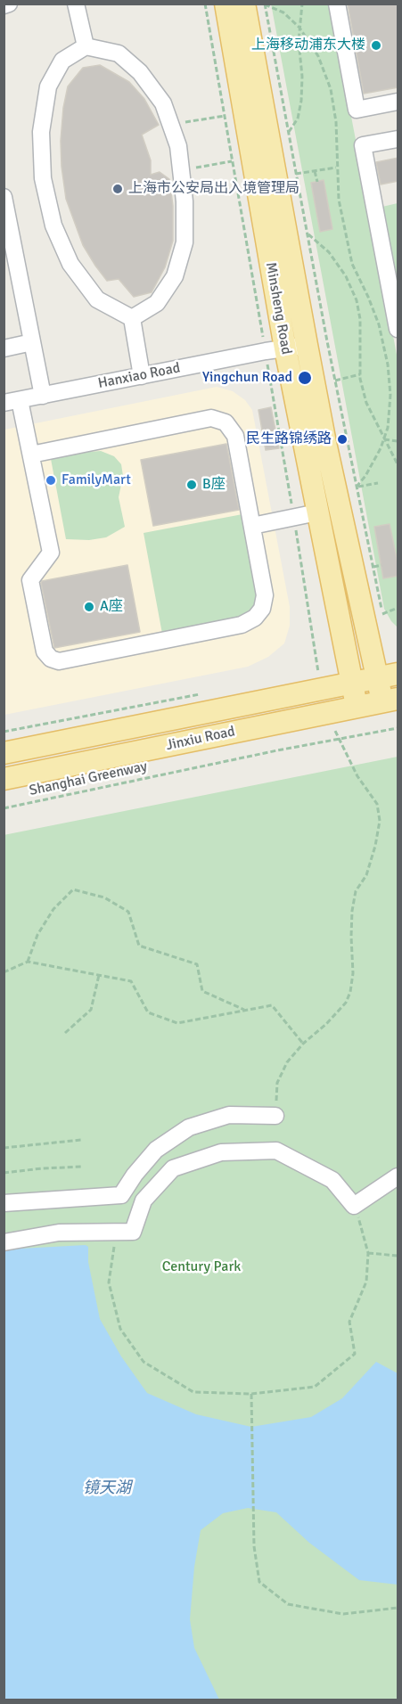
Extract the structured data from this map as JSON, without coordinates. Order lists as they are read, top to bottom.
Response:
{
  "streets": {
    "main road": ["Minsheng Road", "Jinxiu Road"],
    "street": ["Hanxiao Road"],
    "path": ["Shanghai Greenway"]
  },
  "crossings": [
    ["Minsheng Road", "Hanxiao Road"],
    ["Minsheng Road", "Jinxiu Road"]
  ],
  "water": ["镜天湖"],
  "parks": ["Century Park"],
  "places": [
    "上海移动浦东大楼",
    "上海市公安局出入境管理局",
    "Yingchun Road",
    "民生路锦绣路",
    "FamilyMart",
    "B座",
    "A座"
  ]
}
